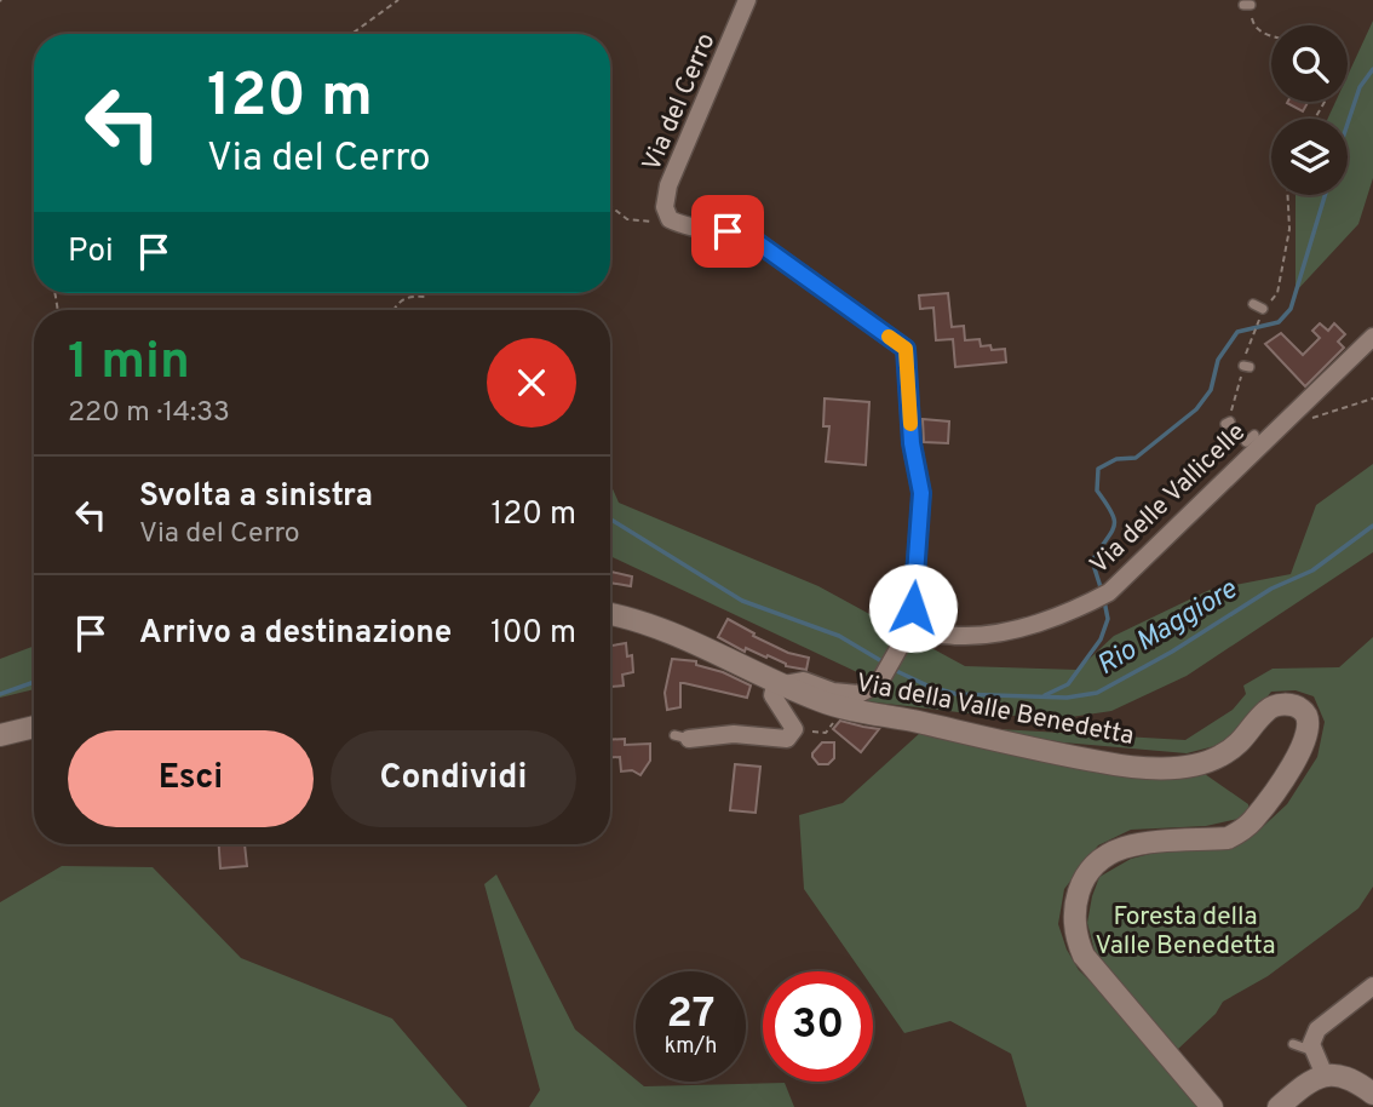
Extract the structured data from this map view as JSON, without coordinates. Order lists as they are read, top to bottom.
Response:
{
  "streets": {
    "main road": ["Via della Valle Benedetta"],
    "street": ["Via del Cerro", "Via delle Vallicelle"]
  },
  "water": ["Rio Maggiore"],
  "parks": ["Foresta della Valle Benedetta"],
  "page": {
    "turn": ["120 m", "Via del Cerro"],
    "then": "Poi",
    "heading": ["1 min", "220 m · 14:33"],
    "list": [
      {
        "name": "Svolta a sinistra",
        "note": "Via del Cerro",
        "value": "120 m"
      },
      {
        "name": "Arrivo a destinazione",
        "value": "100 m"
      }
    ],
    "buttons": ["Esci", "Condividi"],
    "speed": "27 km/h",
    "limit": "30"
  }
}
